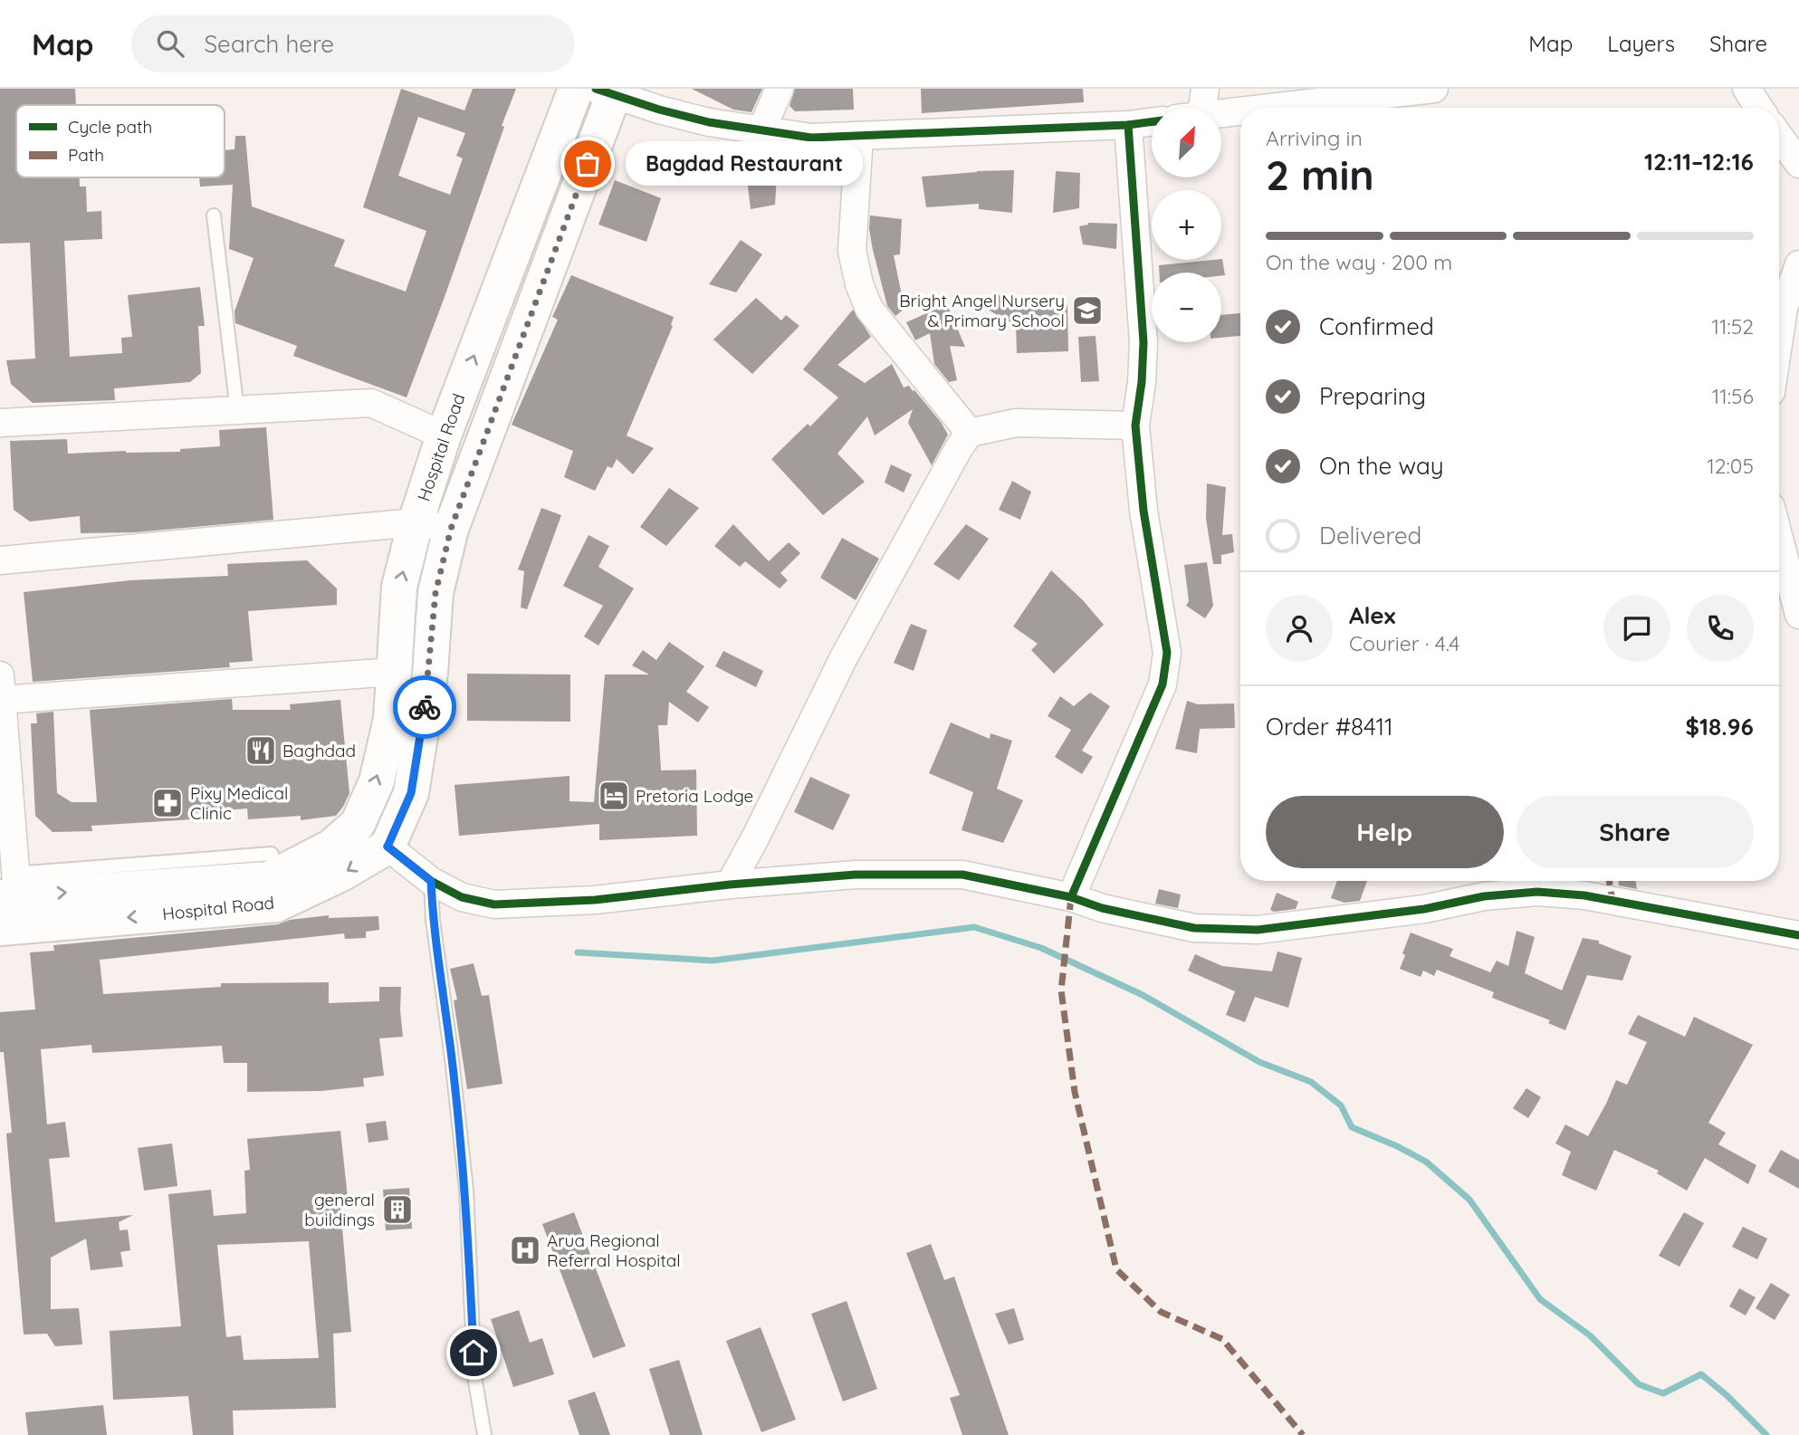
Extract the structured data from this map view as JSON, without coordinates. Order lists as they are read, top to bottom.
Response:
{
  "streets": {
    "main road": ["Hospital Road"]
  },
  "places": {
    "other": ["Bagdad Restaurant"],
    "school or university": ["Bright Angel Nursery & Primary School"],
    "restaurant": ["Baghdad"],
    "hotel": ["Pretoria Lodge"],
    "pharmacy": ["Pixy Medical Clinic"],
    "building": ["general buildings"],
    "hospital": ["Arua Regional Referral Hospital"]
  },
  "legend": ["Cycle path", "Path"],
  "north": "top right",
  "page": {
    "header": "Map",
    "search": "Search here",
    "nav": ["Map", "Layers", "Share"],
    "map_buttons": ["+", "−"],
    "heading": ["2 min", "Arriving in", "12:11–12:16"],
    "panel": [
      "Alex",
      "Courier · 4.4",
      "Order #8411",
      "$18.96"
    ],
    "bubble": "Bagdad Restaurant",
    "bar": "On the way · 200 m",
    "list": [
      ["Confirmed", "11:52"],
      ["Preparing", "11:56"],
      ["On the way", "12:05"],
      "Delivered"
    ],
    "buttons": ["Help", "Share"]
  }
}
